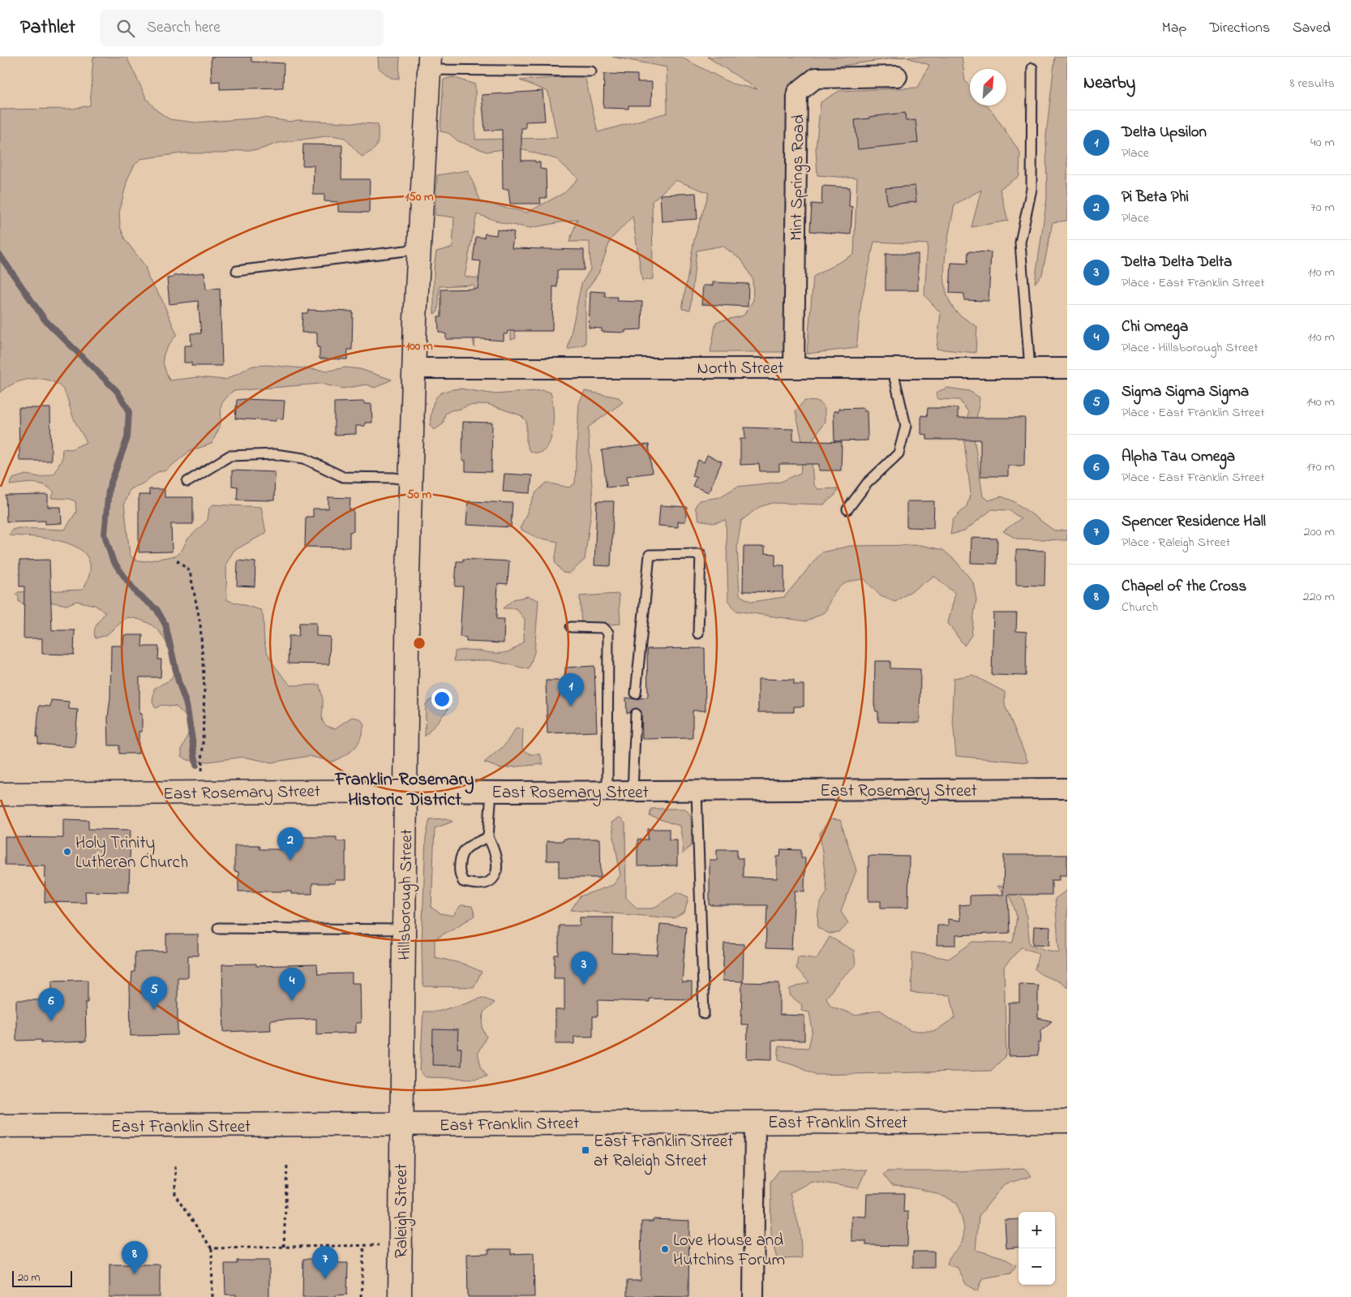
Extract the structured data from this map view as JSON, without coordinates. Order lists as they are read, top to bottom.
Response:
{
  "streets": {
    "street": [
      "Mint Springs Road",
      "North Street",
      "East Rosemary Street",
      "Hillsborough Street",
      "East Franklin Street",
      "Raleigh Street"
    ]
  },
  "crossings": [
    ["Mint Springs Road", "North Street"],
    ["North Street", "Hillsborough Street"],
    ["East Rosemary Street", "Hillsborough Street"],
    ["Hillsborough Street", "East Franklin Street"],
    ["Hillsborough Street", "Raleigh Street"],
    ["East Franklin Street", "Raleigh Street"]
  ],
  "districts": ["Franklin-Rosemary Historic District"],
  "places": {
    "other": ["Holy Trinity Lutheran Church", "Love House and Hutchins Forum"],
    "transit": ["East Franklin Street at Raleigh Street"]
  },
  "scale_bar": "20 m",
  "north": "top right",
  "page": {
    "header": "Pathlet",
    "search": "Search here",
    "nav": ["Map", "Directions", "Saved"],
    "heading": ["Nearby", "8 results"],
    "list": [
      {
        "mark": "1",
        "name": "Delta Upsilon",
        "note": "Place",
        "value": "40 m"
      },
      {
        "mark": "2",
        "name": "Pi Beta Phi",
        "note": "Place",
        "value": "70 m"
      },
      {
        "mark": "3",
        "name": "Delta Delta Delta",
        "note": "Place · East Franklin Street",
        "value": "110 m"
      },
      {
        "mark": "4",
        "name": "Chi Omega",
        "note": "Place · Hillsborough Street",
        "value": "110 m"
      },
      {
        "mark": "5",
        "name": "Sigma Sigma Sigma",
        "note": "Place · East Franklin Street",
        "value": "140 m"
      },
      {
        "mark": "6",
        "name": "Alpha Tau Omega",
        "note": "Place · East Franklin Street",
        "value": "170 m"
      },
      {
        "mark": "7",
        "name": "Spencer Residence Hall",
        "note": "Place · Raleigh Street",
        "value": "200 m"
      },
      {
        "mark": "8",
        "name": "Chapel of the Cross",
        "note": "Church",
        "value": "220 m"
      }
    ],
    "pins": [
      "1",
      "2",
      "3",
      "4",
      "5",
      "6",
      "8",
      "7"
    ],
    "map_buttons": ["+", "−"],
    "scale": "20 m"
  },
  "rings": ["150 m", "100 m", "50 m"]
}
